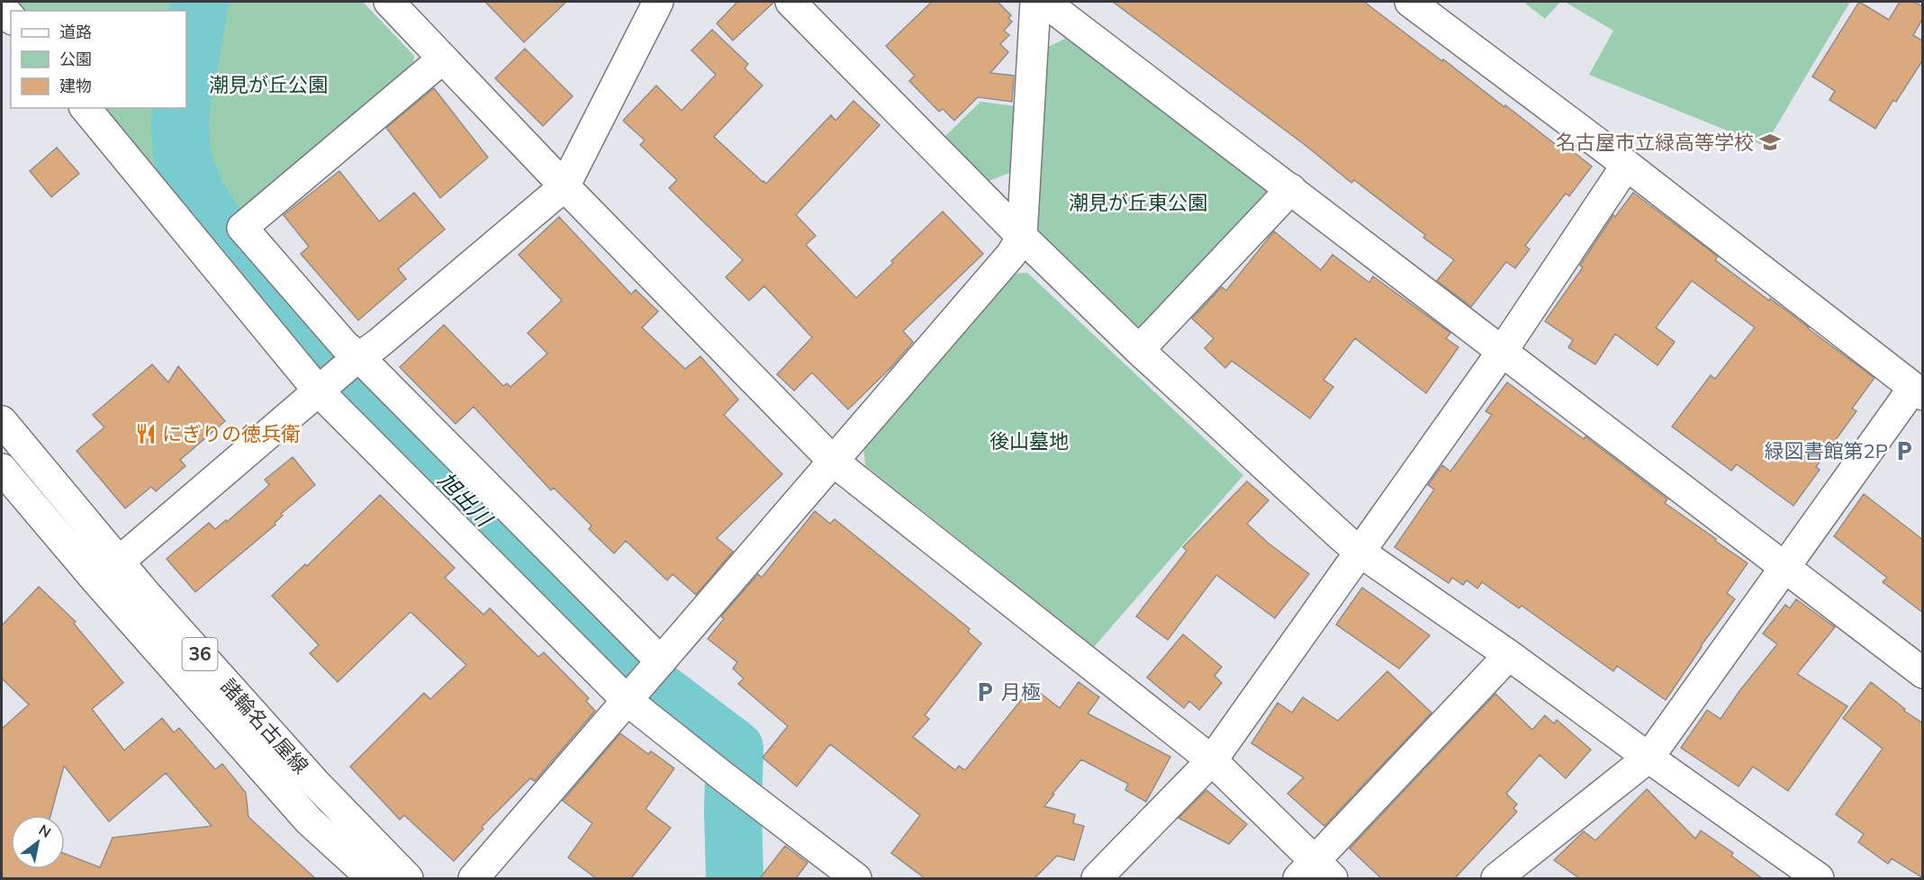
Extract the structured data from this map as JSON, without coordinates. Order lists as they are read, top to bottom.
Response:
{
  "streets": {
    "street": ["36", "諸輪名古屋線"]
  },
  "water": ["旭出川"],
  "parks": ["潮見が丘公園", "潮見が丘東公園", "後山墓地"],
  "places": {
    "school or university": ["名古屋市立緑高等学校"],
    "restaurant": ["にぎりの徳兵衛"],
    "parking": ["緑図書館第2P", "月極"]
  },
  "legend": ["道路", "公園", "建物"],
  "north": "top right"
}
